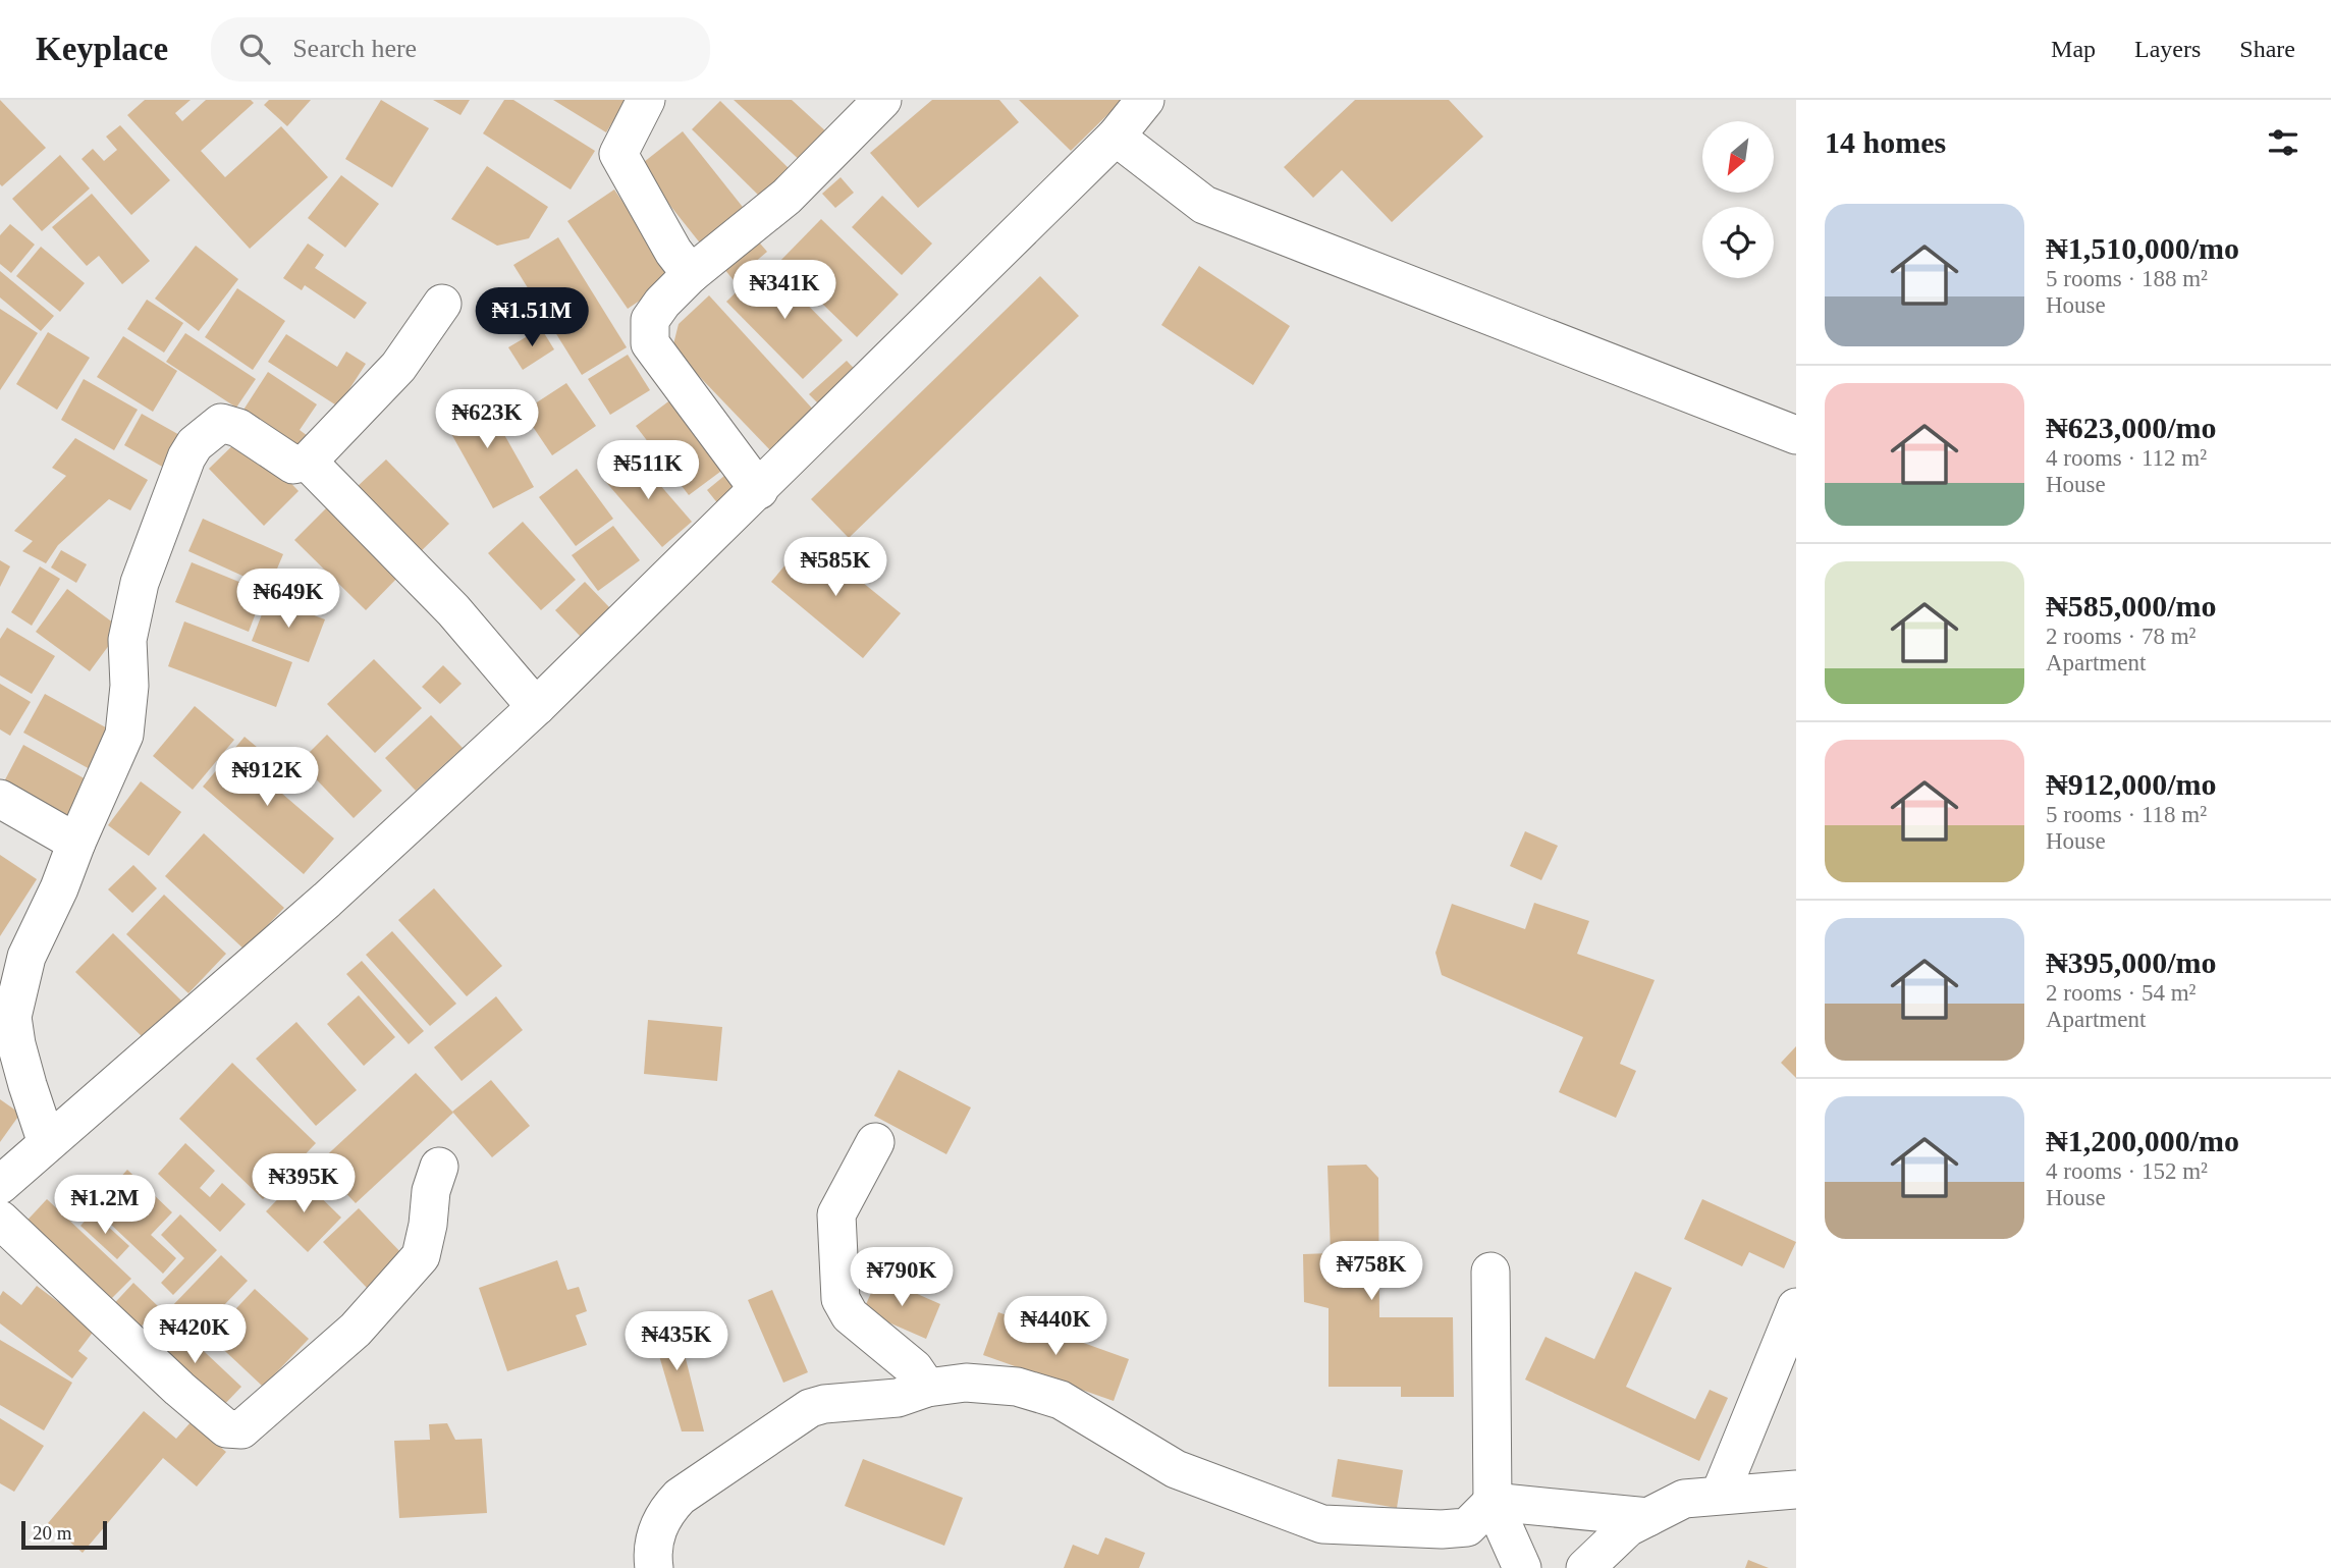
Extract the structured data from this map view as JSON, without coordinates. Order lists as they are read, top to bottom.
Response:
{
  "scale_bar": "20 m",
  "north": "bottom left",
  "page": {
    "header": "Keyplace",
    "search": "Search here",
    "nav": ["Map", "Layers", "Share"],
    "heading": "14 homes",
    "list": [
      {
        "name": "₦1,510,000/mo",
        "note": "5 rooms · 188 m² · House"
      },
      {
        "name": "₦623,000/mo",
        "note": "4 rooms · 112 m² · House"
      },
      {
        "name": "₦585,000/mo",
        "note": "2 rooms · 78 m² · Apartment"
      },
      {
        "name": "₦912,000/mo",
        "note": "5 rooms · 118 m² · House"
      },
      {
        "name": "₦395,000/mo",
        "note": "2 rooms · 54 m² · Apartment"
      },
      {
        "name": "₦1,200,000/mo",
        "note": "4 rooms · 152 m² · House"
      }
    ],
    "price": [
      "₦341K",
      "₦1.51M",
      "₦623K",
      "₦511K",
      "₦585K",
      "₦649K",
      "₦912K",
      "₦395K",
      "₦1.2M",
      "₦758K",
      "₦790K",
      "₦440K",
      "₦420K",
      "₦435K"
    ],
    "scale": "20 m"
  }
}
